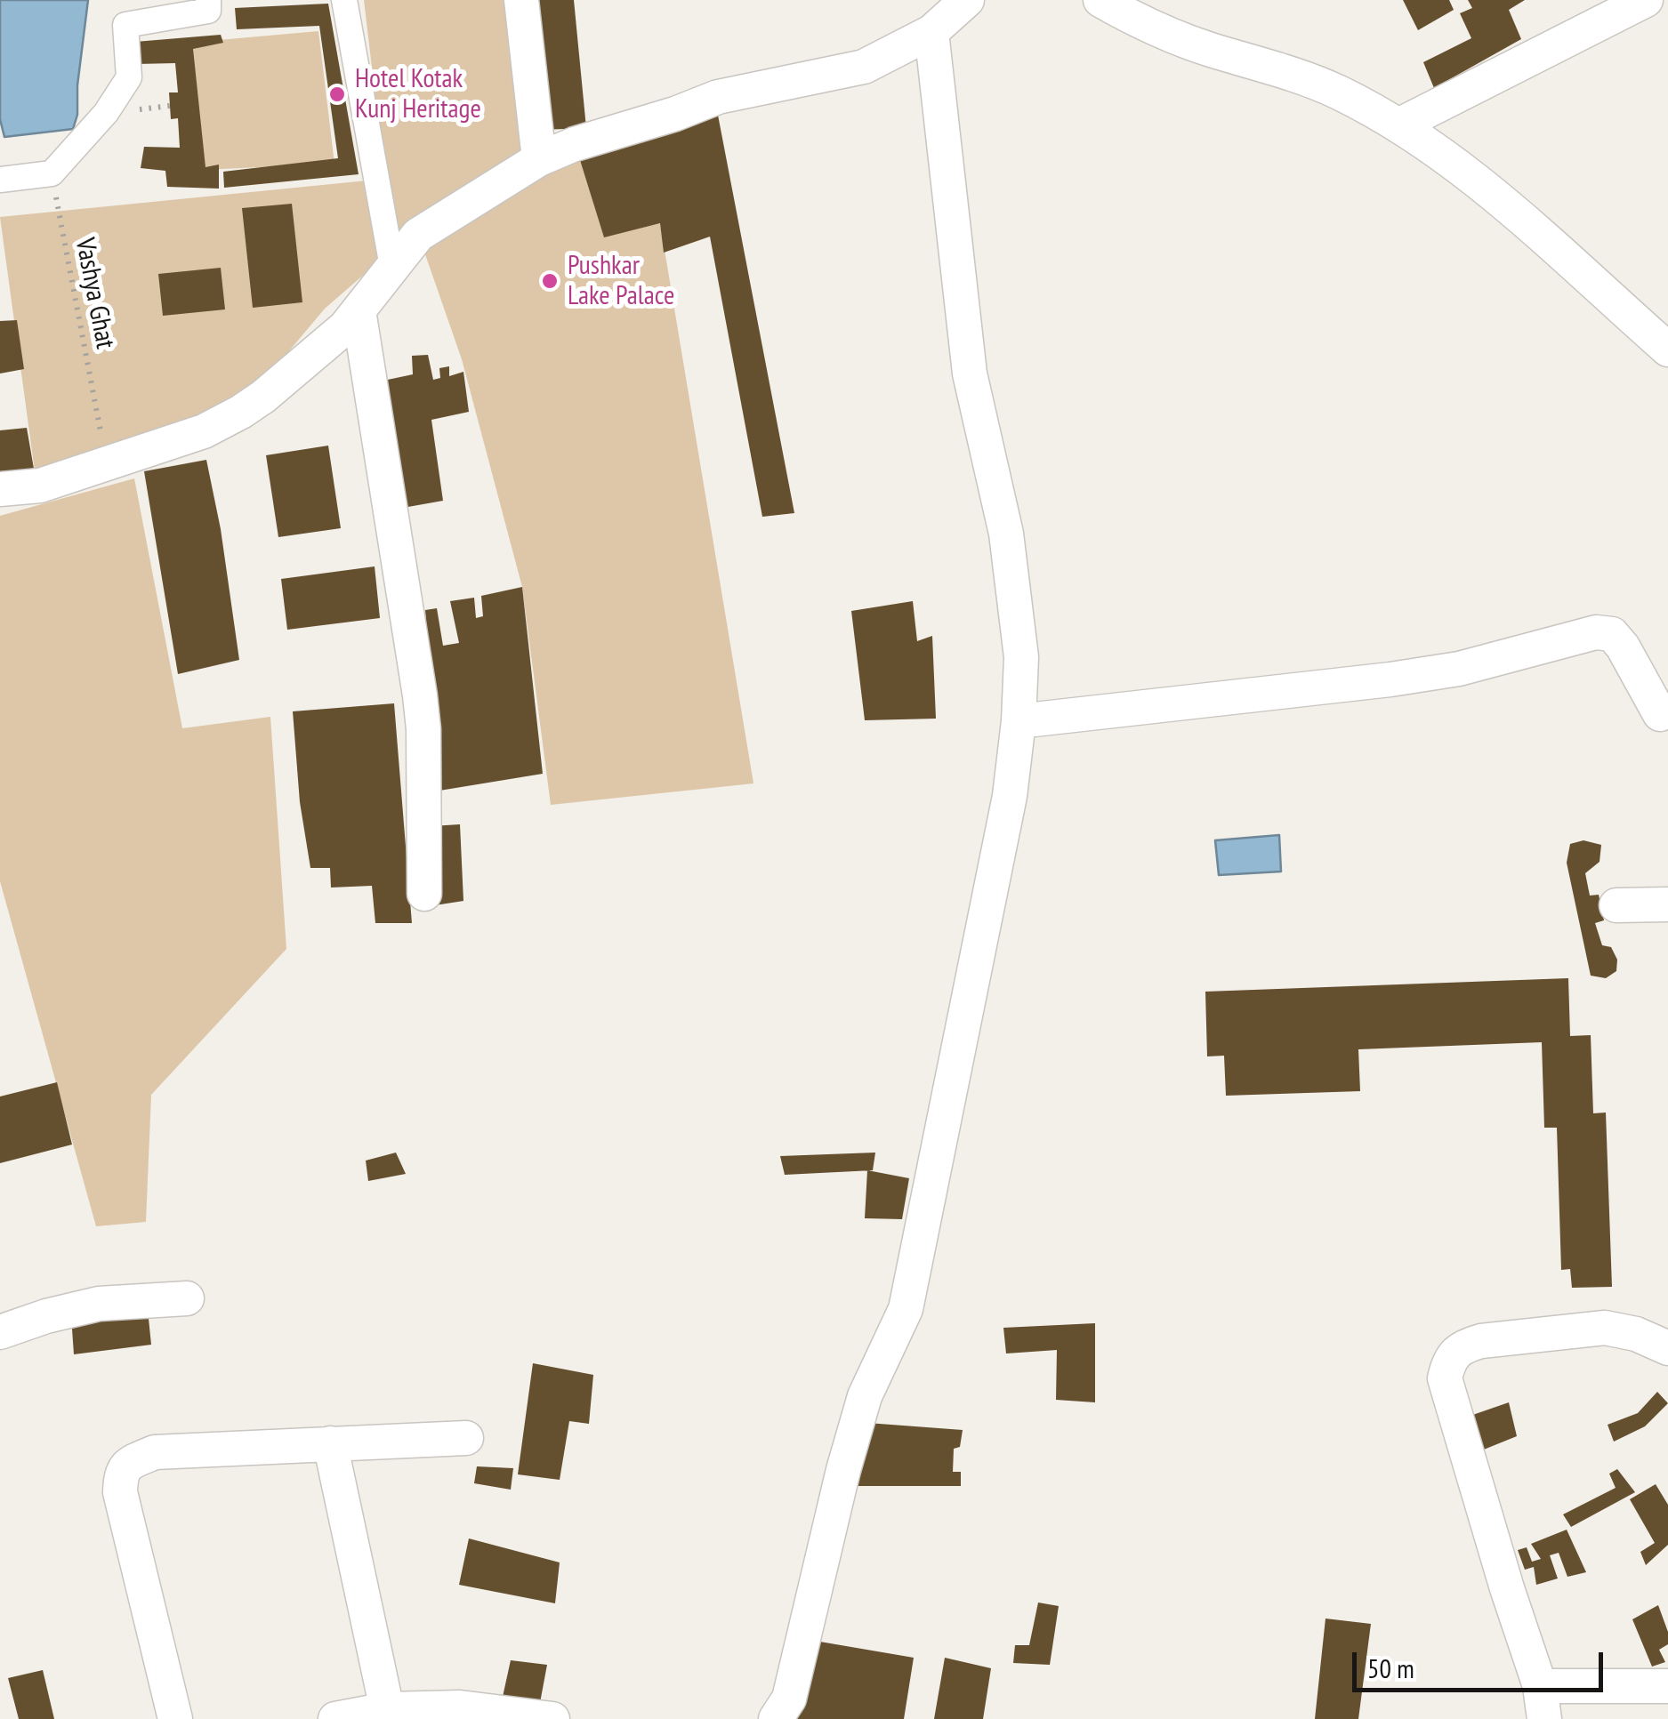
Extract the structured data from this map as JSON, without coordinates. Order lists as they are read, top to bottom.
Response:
{
  "streets": {
    "path": ["Vashya Ghat"]
  },
  "places": ["Hotel Kotak Kunj Heritage", "Pushkar Lake Palace"],
  "scale_bar": "50 m"
}
